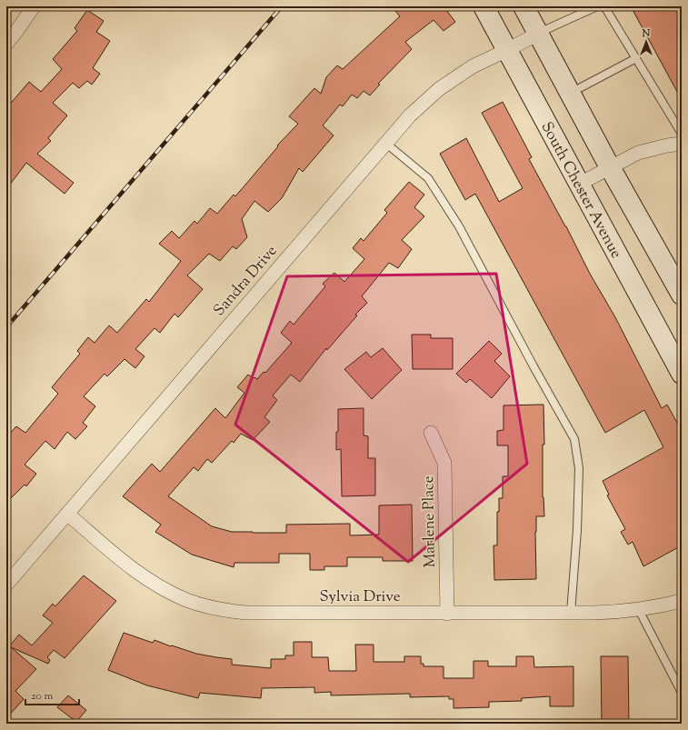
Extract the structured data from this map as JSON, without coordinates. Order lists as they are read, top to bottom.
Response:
{
  "streets": {
    "main road": ["South Chester Avenue"],
    "street": ["Sandra Drive", "Marlene Place", "Sylvia Drive"]
  },
  "crossings": [
    ["South Chester Avenue", "Sandra Drive"],
    ["Sandra Drive", "Sylvia Drive"],
    ["Marlene Place", "Sylvia Drive"]
  ],
  "scale_bar": "20 m",
  "north": "top"
}
